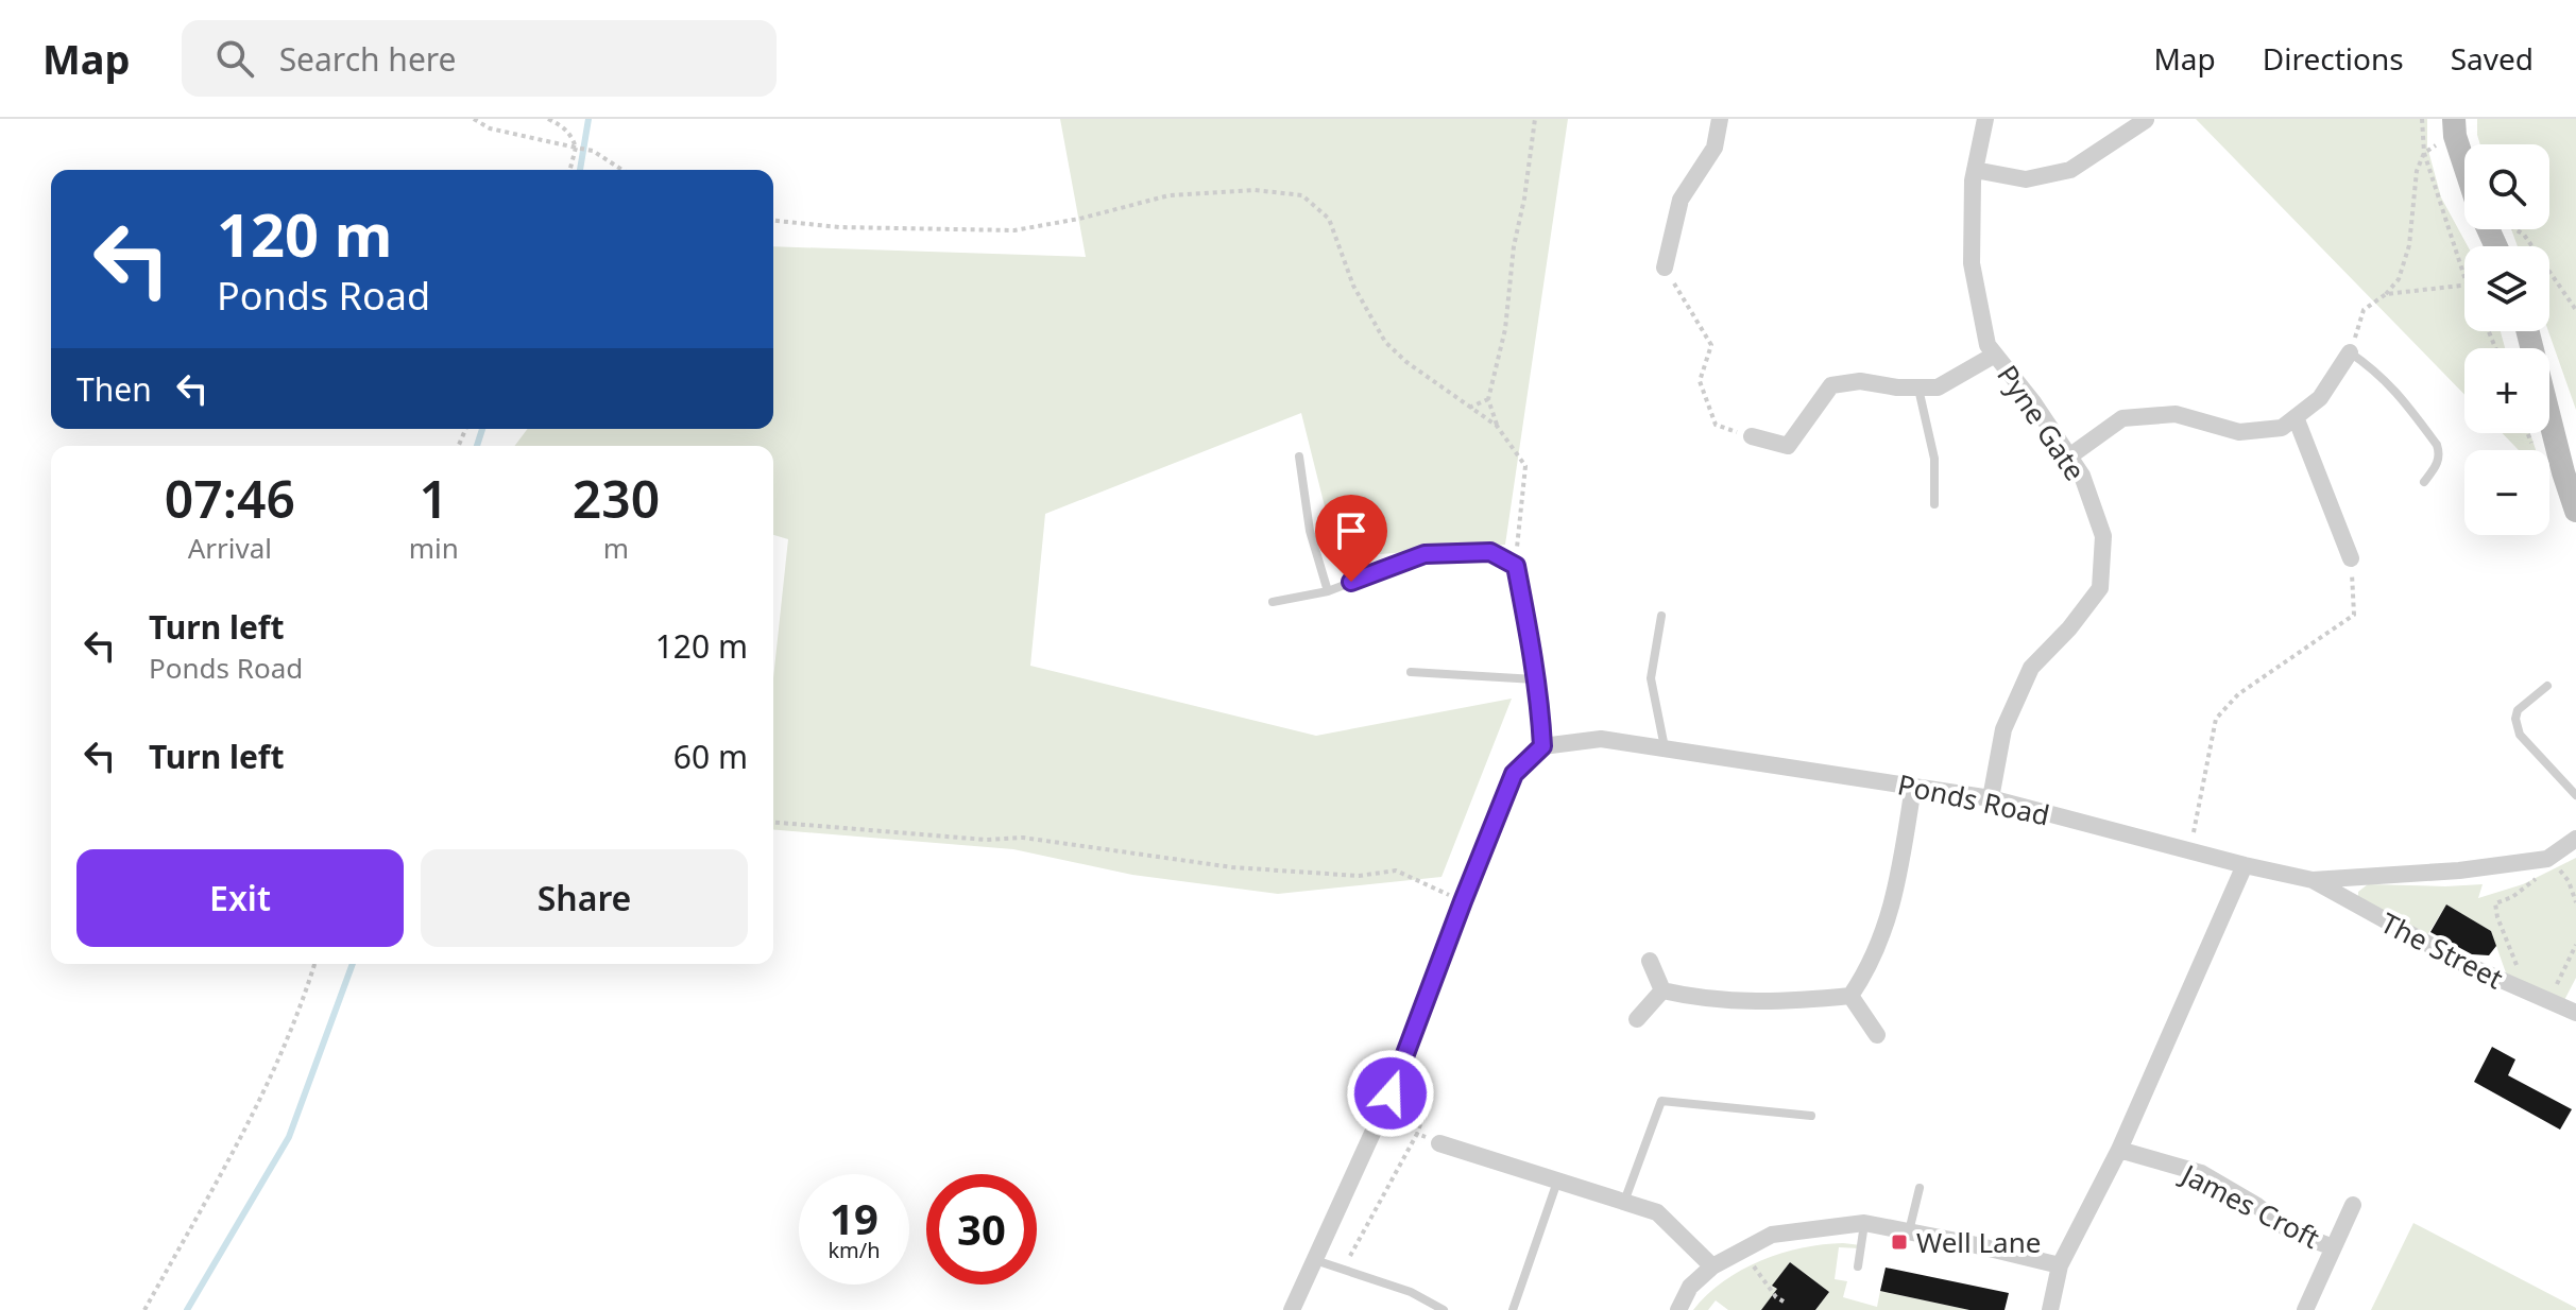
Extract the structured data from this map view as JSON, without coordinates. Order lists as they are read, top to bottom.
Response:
{
  "streets": {
    "street": [
      "Pyne Gate",
      "Ponds Road",
      "The Street",
      "James Croft"
    ]
  },
  "crossings": [
    ["Pyne Gate", "Ponds Road"],
    ["Ponds Road", "The Street"]
  ],
  "places": {
    "transit": ["Well Lane"]
  },
  "page": {
    "header": "Map",
    "search": "Search here",
    "nav": ["Map", "Directions", "Saved"],
    "map_buttons": ["+", "−"],
    "turn": ["120 m", "Ponds Road"],
    "then": "Then",
    "eta": [
      "07:46",
      "Arrival",
      "1",
      "min",
      "230",
      "m"
    ],
    "list": [
      {
        "name": "Turn left",
        "note": "Ponds Road",
        "value": "120 m"
      },
      {
        "name": "Turn left",
        "value": "60 m"
      }
    ],
    "buttons": ["Exit", "Share"],
    "speed": "19 km/h",
    "limit": "30"
  }
}
